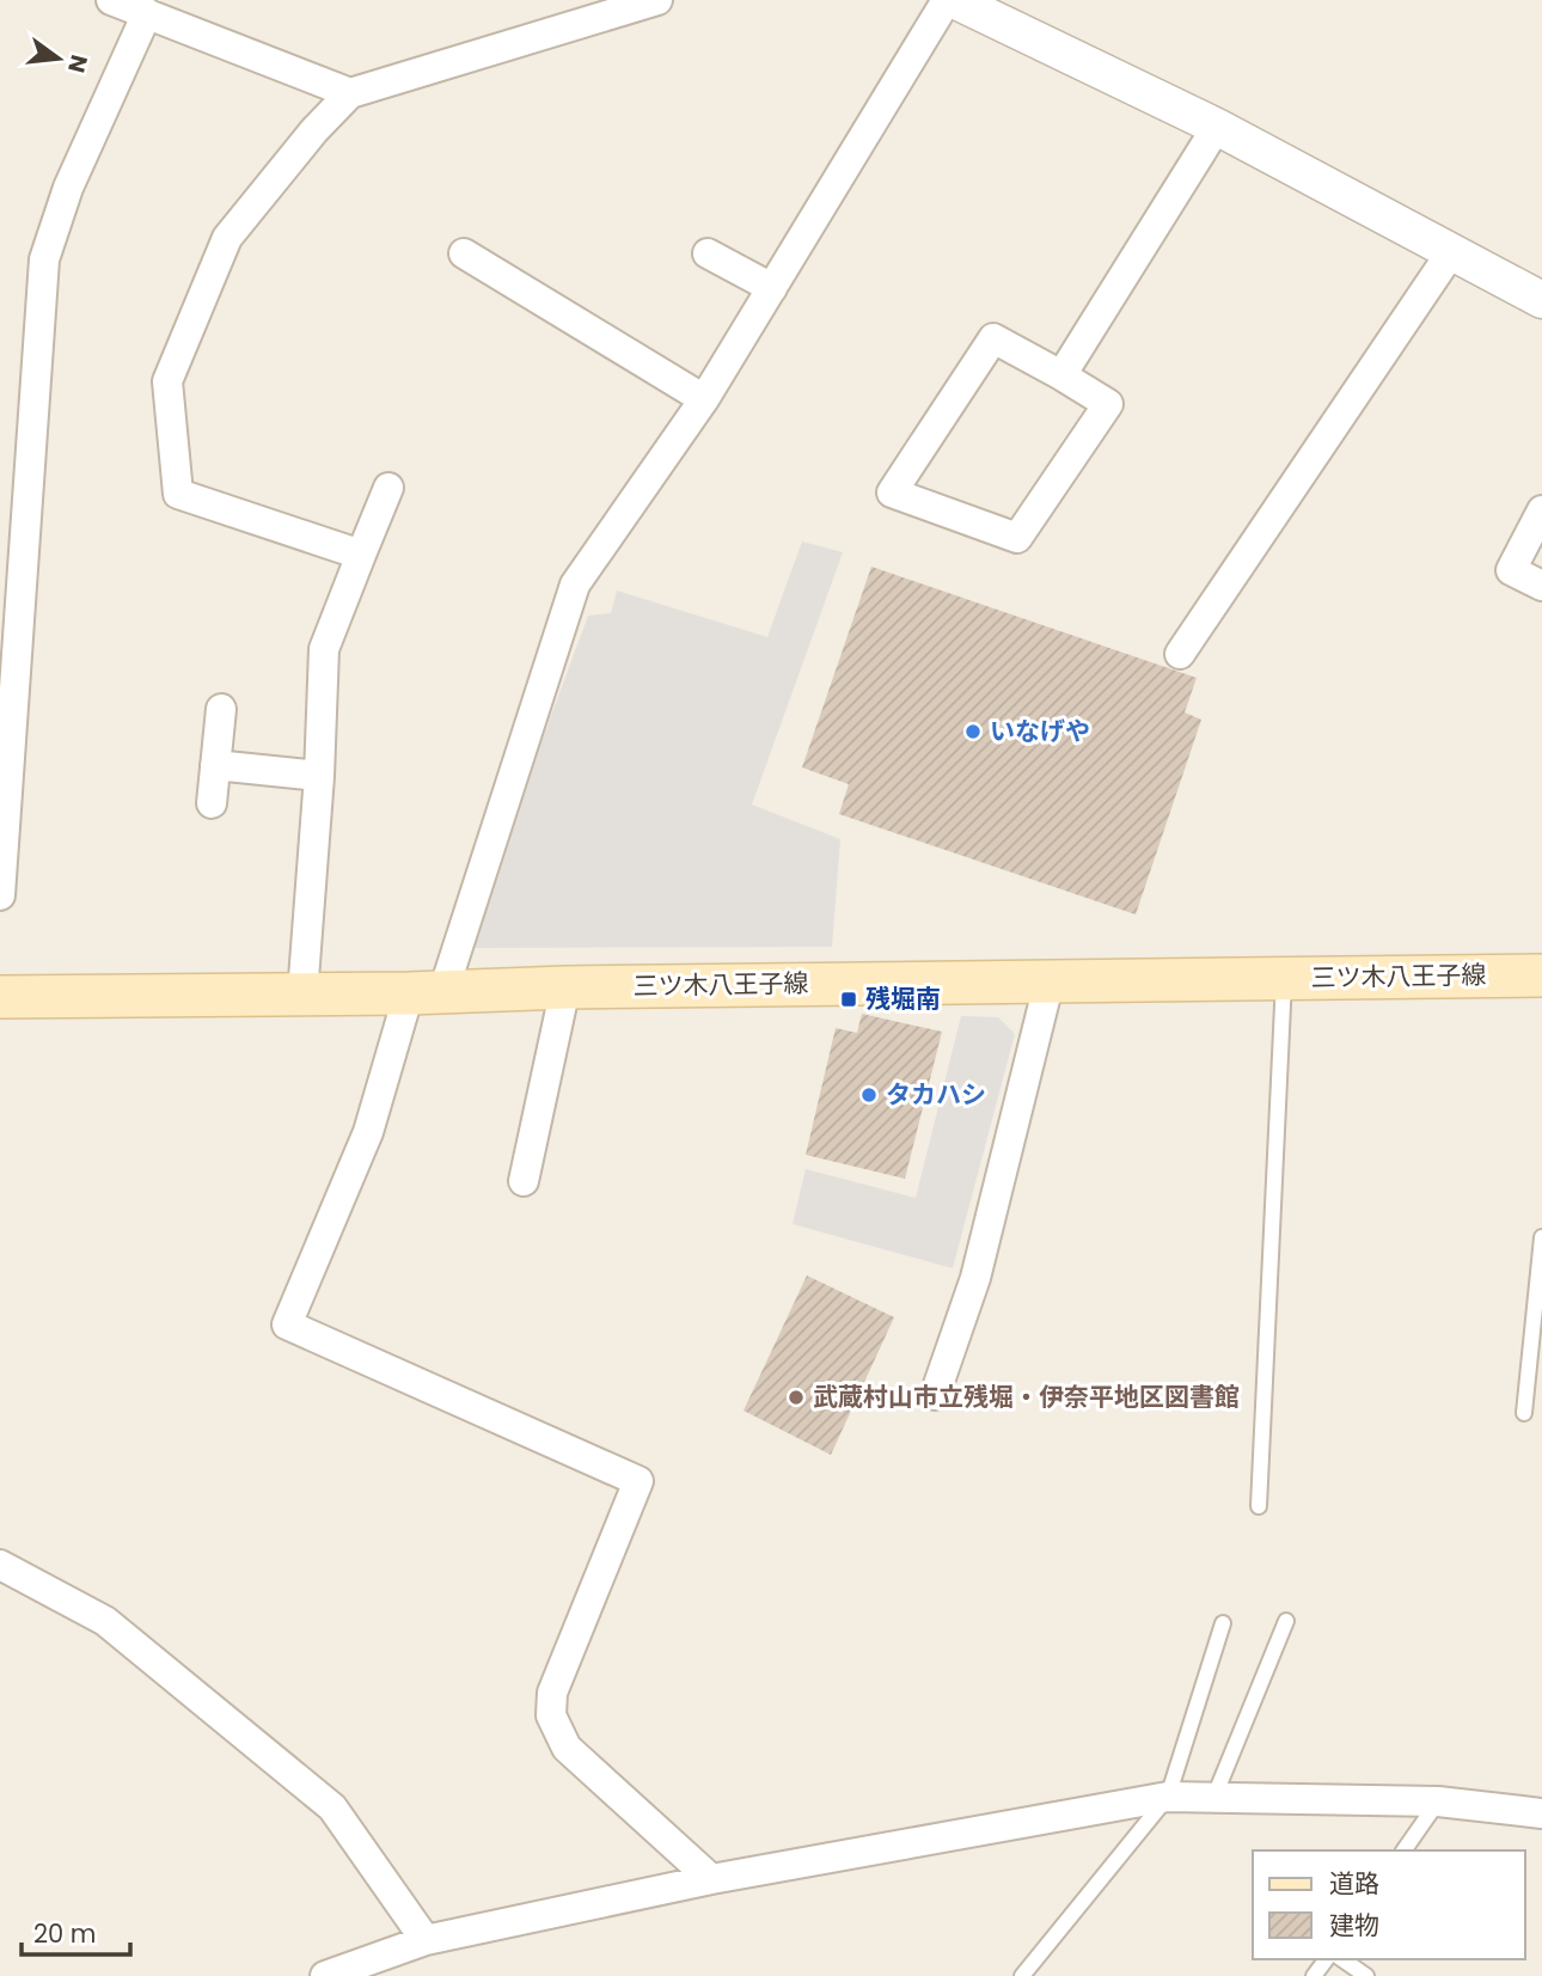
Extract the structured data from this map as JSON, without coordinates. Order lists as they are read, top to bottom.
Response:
{
  "streets": {
    "main road": ["三ツ木八王子線"]
  },
  "places": {
    "other": ["いなげや", "タカハシ", "武蔵村山市立残堀・伊奈平地区図書館"],
    "transit": ["残堀南"]
  },
  "legend": ["道路", "建物"],
  "scale_bar": "20 m",
  "north": "right"
}
